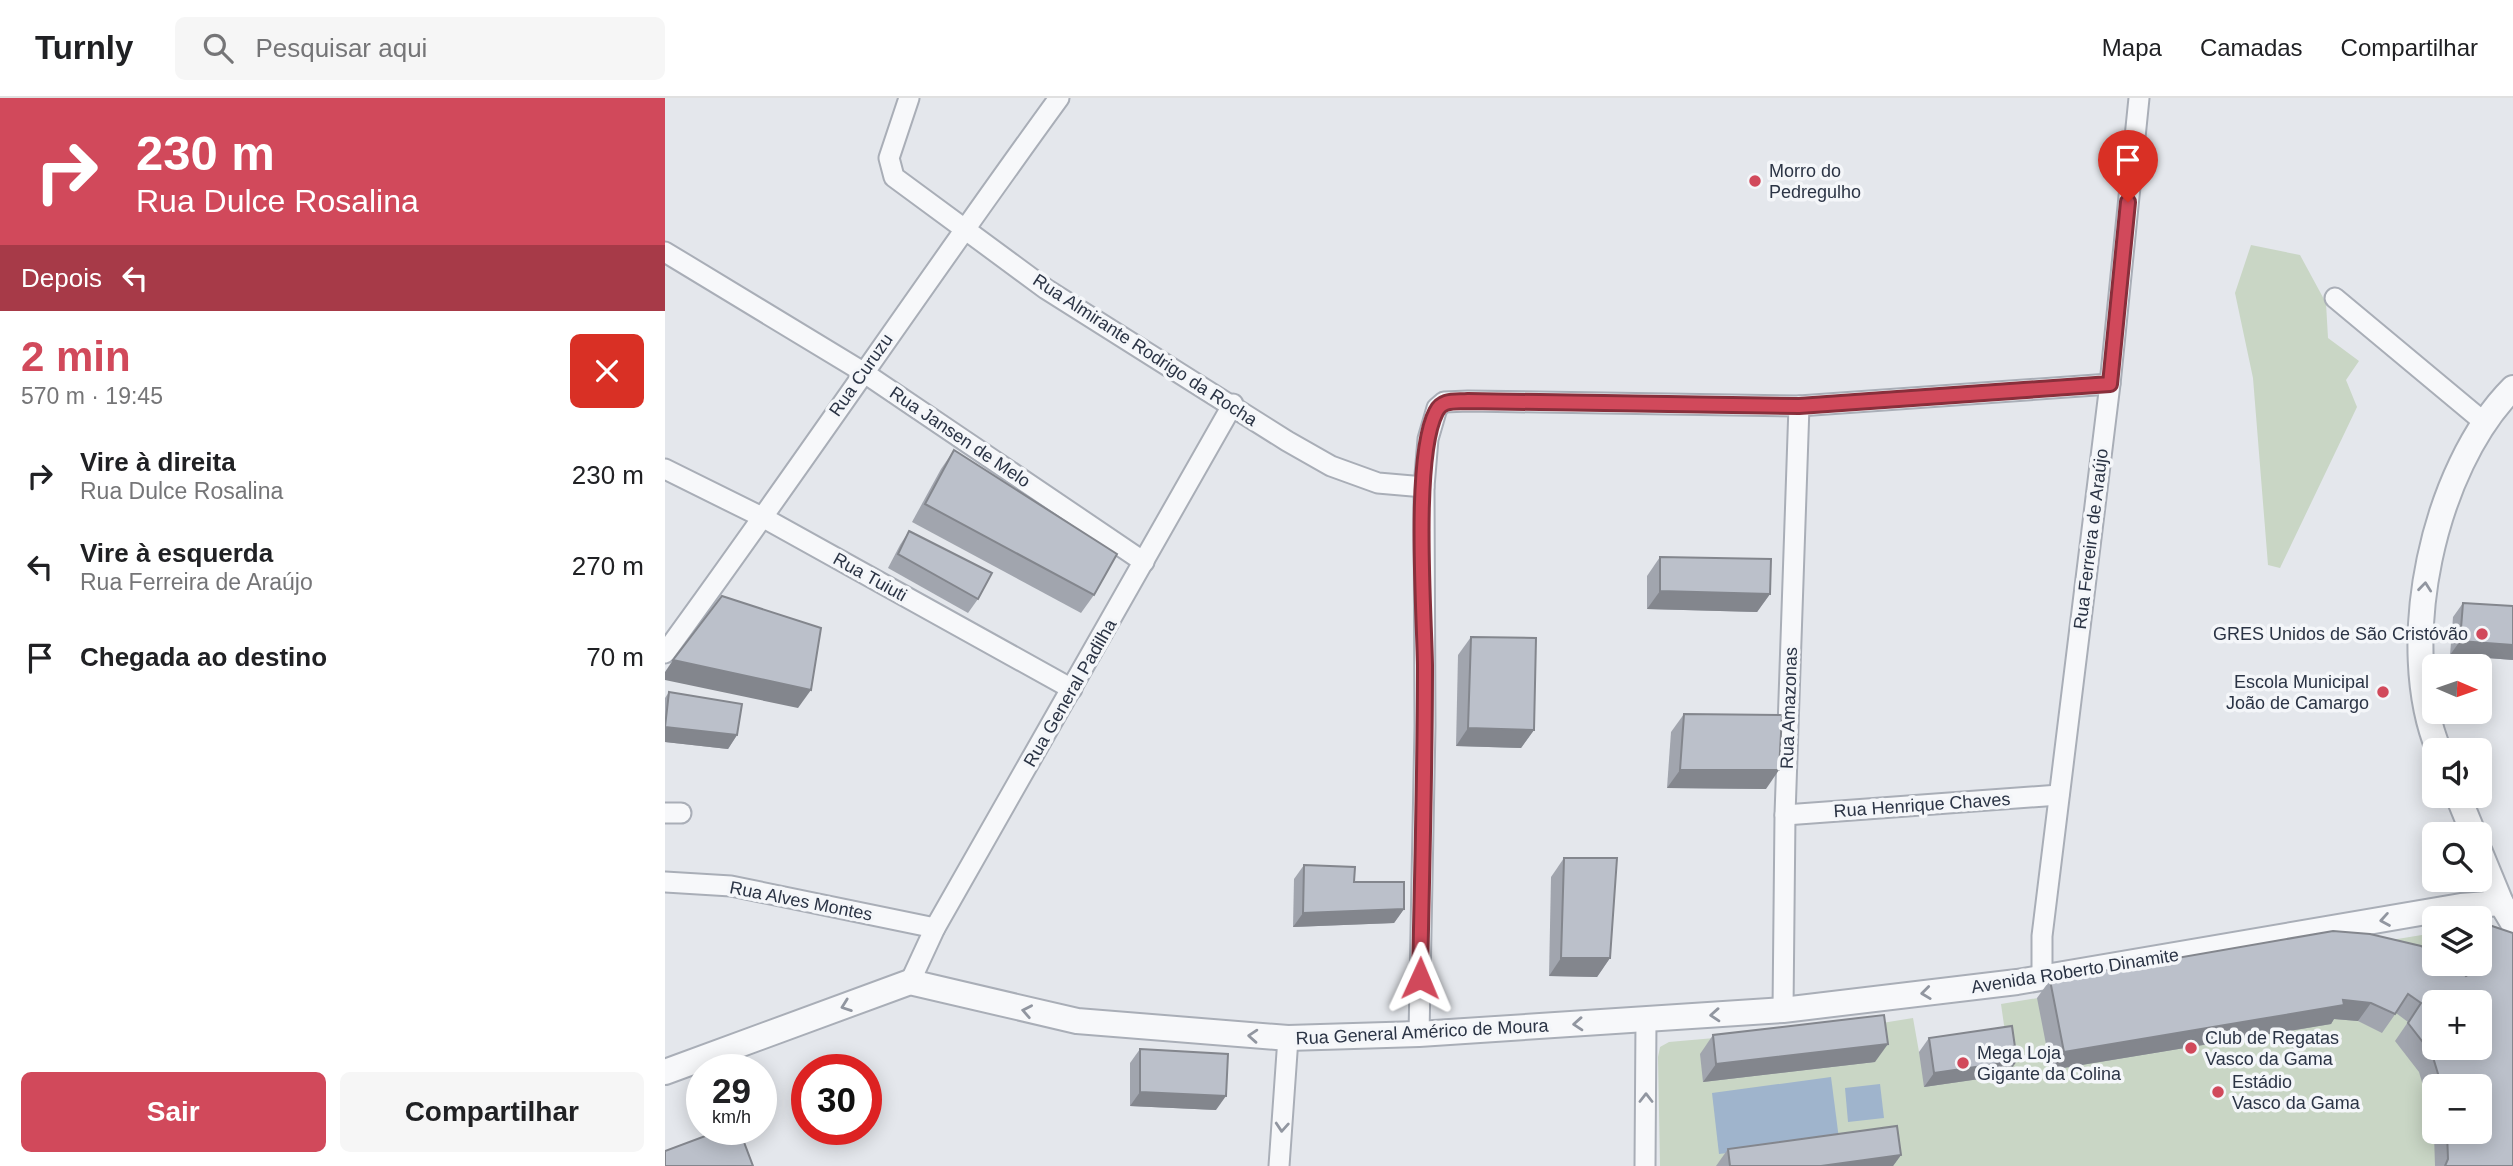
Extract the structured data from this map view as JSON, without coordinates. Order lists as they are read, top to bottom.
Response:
{
  "streets": {
    "street": [
      "Rua Almirante Rodrigo da Rocha",
      "Rua Curuzu",
      "Rua Jansen de Melo",
      "Rua Ferreira de Araújo",
      "Rua Tuiuti",
      "Rua General Padilha",
      "Rua Amazonas",
      "Rua Henrique Chaves",
      "Rua Alves Montes",
      "Avenida Roberto Dinamite",
      "Rua General Américo de Moura"
    ]
  },
  "crossings": [
    ["Rua Almirante Rodrigo da Rocha", "Rua Curuzu"],
    ["Rua Almirante Rodrigo da Rocha", "Rua General Padilha"],
    ["Rua Curuzu", "Rua Jansen de Melo"],
    ["Rua Curuzu", "Rua Tuiuti"],
    ["Rua Jansen de Melo", "Rua General Padilha"],
    ["Rua Ferreira de Araújo", "Rua Henrique Chaves"],
    ["Rua Ferreira de Araújo", "Avenida Roberto Dinamite"],
    ["Rua Tuiuti", "Rua General Padilha"],
    ["Rua General Padilha", "Rua Alves Montes"],
    ["Rua General Padilha", "Rua General Américo de Moura"],
    ["Rua Amazonas", "Rua Henrique Chaves"],
    ["Rua Amazonas", "Avenida Roberto Dinamite"],
    ["Avenida Roberto Dinamite", "Rua General Américo de Moura"]
  ],
  "one_way": ["Avenida Roberto Dinamite", "Rua General Américo de Moura"],
  "places": [
    "Morro do Pedregulho",
    "GRES Unidos de São Cristóvão",
    "Escola Municipal João de Camargo",
    "Club de Regatas Vasco da Gama",
    "Mega Loja Gigante da Colina",
    "Estádio Vasco da Gama"
  ],
  "north": "right",
  "page": {
    "header": "Turnly",
    "search": "Pesquisar aqui",
    "nav": ["Mapa", "Camadas", "Compartilhar"],
    "turn": ["230 m", "Rua Dulce Rosalina"],
    "then": "Depois",
    "heading": ["2 min", "570 m · 19:45"],
    "list": [
      {
        "name": "Vire à direita",
        "note": "Rua Dulce Rosalina",
        "value": "230 m"
      },
      {
        "name": "Vire à esquerda",
        "note": "Rua Ferreira de Araújo",
        "value": "270 m"
      },
      {
        "name": "Chegada ao destino",
        "value": "70 m"
      }
    ],
    "map_buttons": ["+", "−"],
    "speed": "29 km/h",
    "limit": "30",
    "buttons": ["Sair", "Compartilhar"]
  }
}
